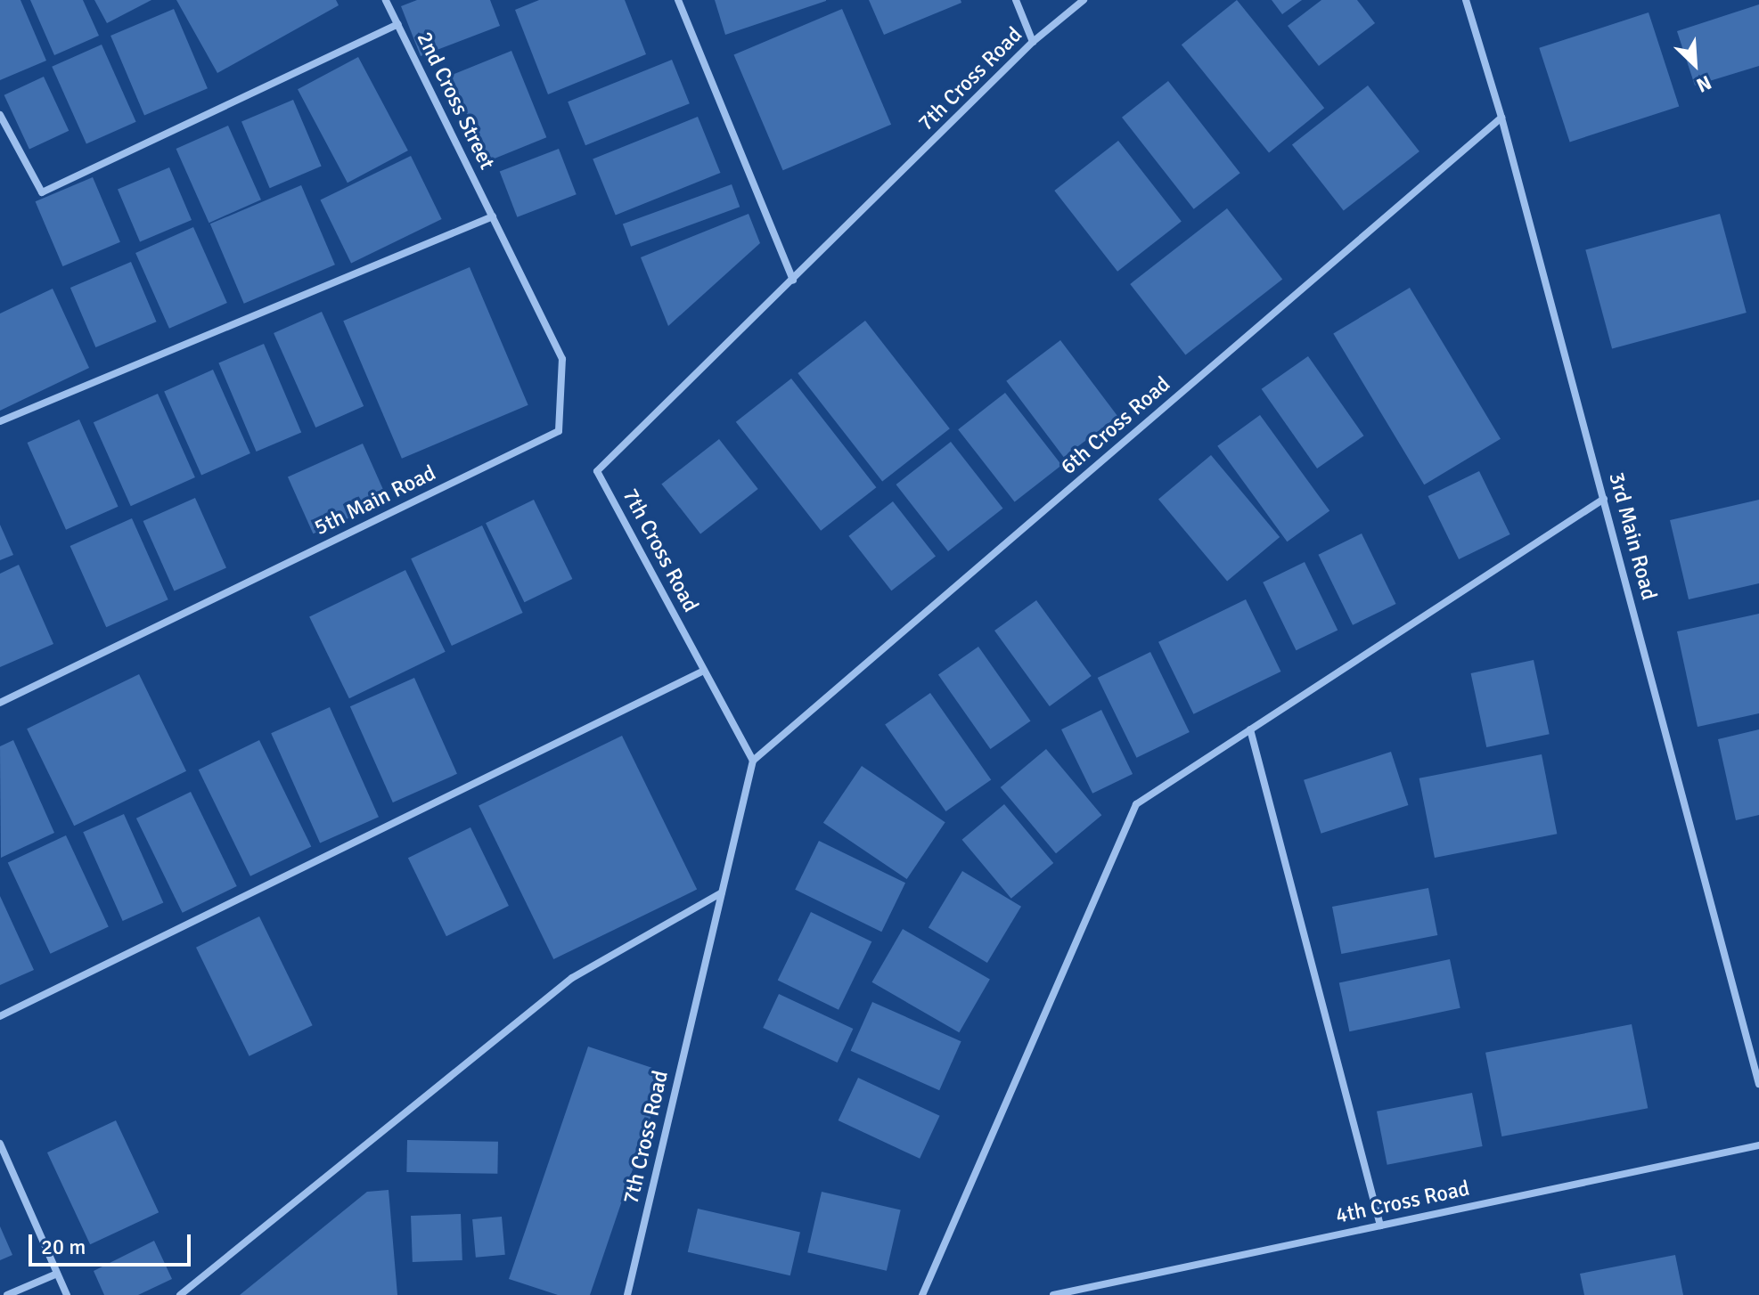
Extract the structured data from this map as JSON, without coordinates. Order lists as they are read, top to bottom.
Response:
{
  "streets": {
    "street": [
      "7th Cross Road",
      "2nd Cross Street",
      "6th Cross Road",
      "5th Main Road",
      "3rd Main Road",
      "4th Cross Road"
    ]
  },
  "crossings": [
    ["7th Cross Road", "6th Cross Road"],
    ["2nd Cross Street", "5th Main Road"],
    ["6th Cross Road", "3rd Main Road"]
  ],
  "scale_bar": "20 m",
  "north": "bottom right"
}
